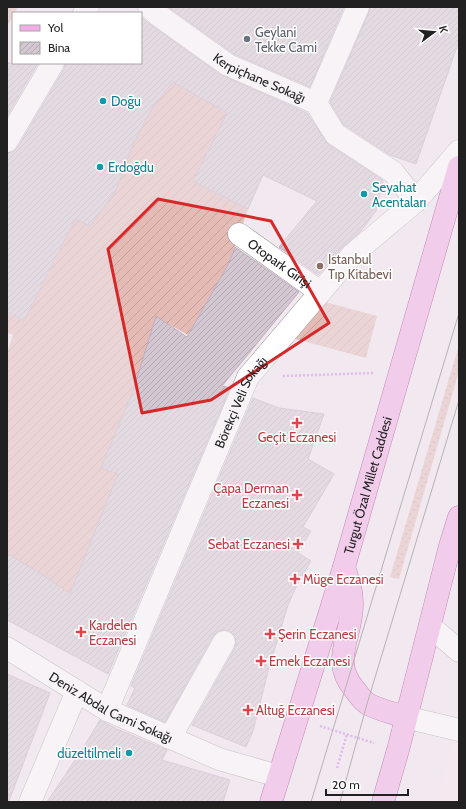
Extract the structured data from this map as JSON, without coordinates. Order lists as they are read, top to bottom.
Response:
{
  "streets": {
    "main road": ["Turgut Özal Millet Caddesi"],
    "street": [
      "Kerpiçhane Sokağı",
      "Otopark Girişi",
      "Börekçi Veli Sokağı",
      "Deniz Abdal Cami Sokağı"
    ]
  },
  "crossings": [
    ["Kerpiçhane Sokağı", "Börekçi Veli Sokağı"],
    ["Otopark Girişi", "Börekçi Veli Sokağı"],
    ["Börekçi Veli Sokağı", "Deniz Abdal Cami Sokağı"],
    ["Turgut Özal Millet Caddesi", "Deniz Abdal Cami Sokağı"]
  ],
  "places": {
    "other": [
      "Geylani Tekke Cami",
      "Doğu",
      "Erdoğdu",
      "Seyahat Acentaları",
      "Istanbul Tıp Kitabevi",
      "düzeltilmeli"
    ],
    "health": [
      "Geçit Eczanesi",
      "Çapa Derman Eczanesi",
      "Sebat Eczanesi",
      "Müge Eczanesi",
      "Kardelen Eczanesi",
      "Şerin Eczanesi",
      "Emek Eczanesi",
      "Altuğ Eczanesi"
    ]
  },
  "legend": ["Yol", "Bina"],
  "scale_bar": "20 m",
  "north": "right"
}
